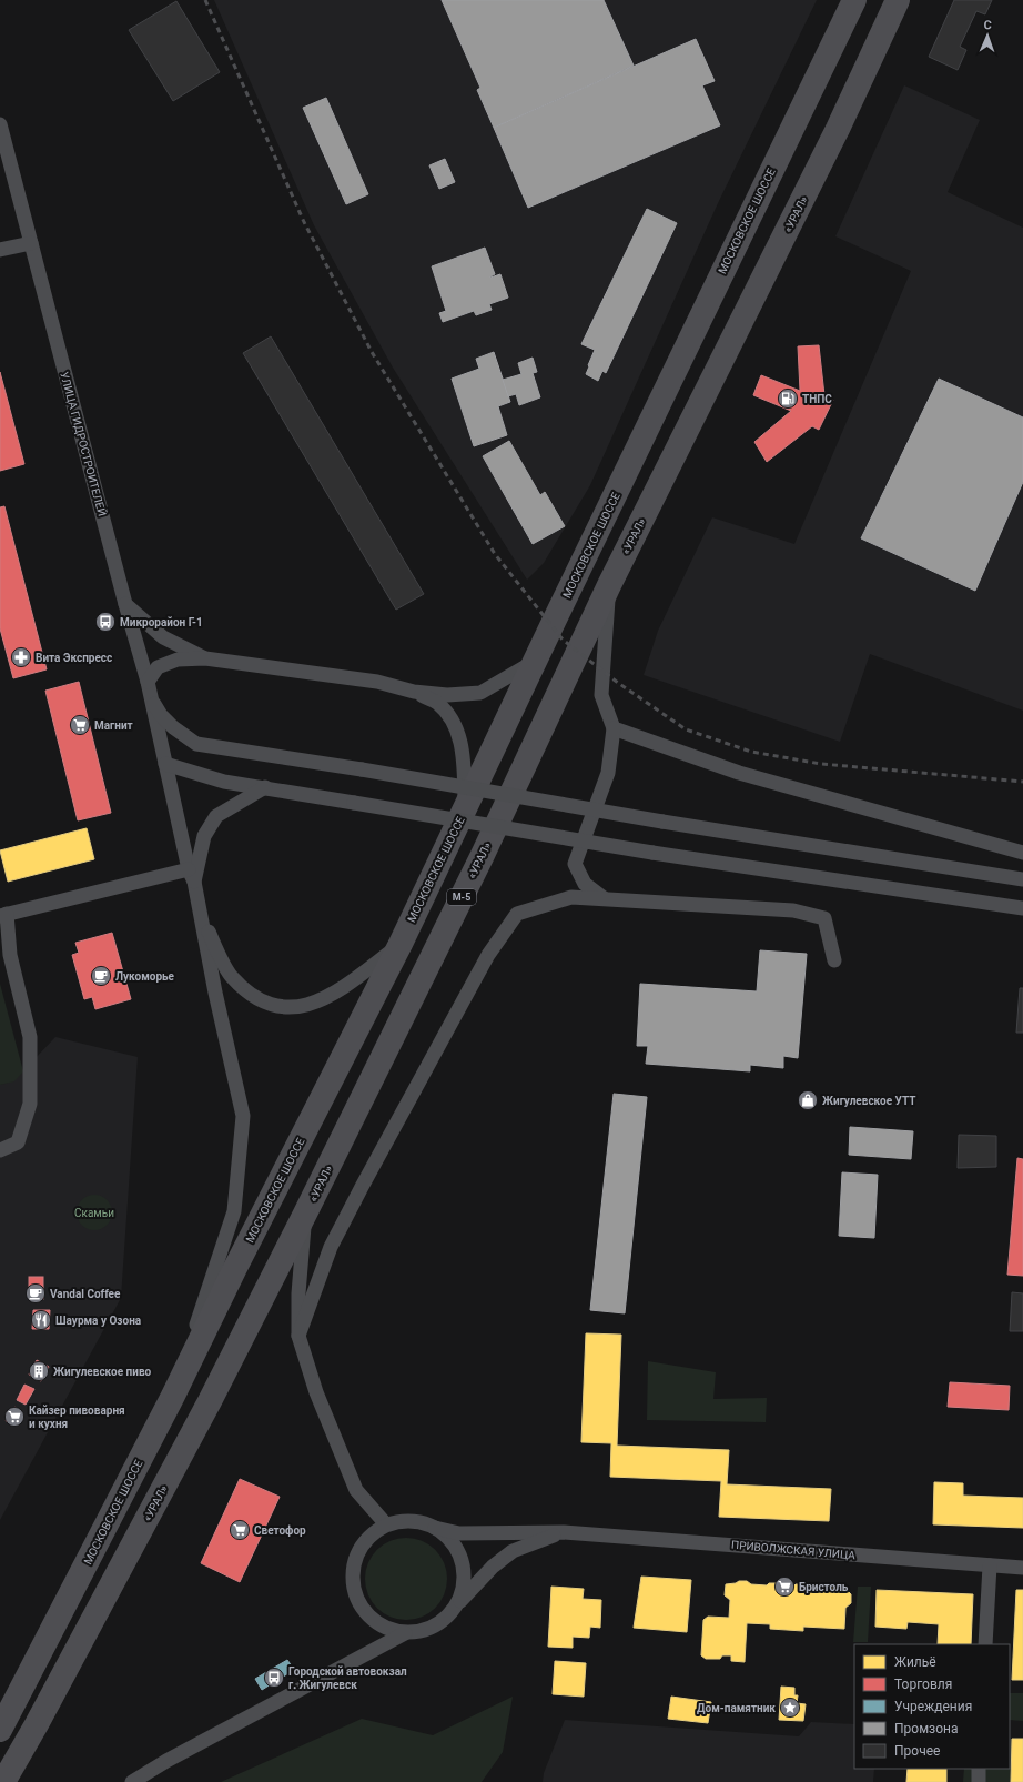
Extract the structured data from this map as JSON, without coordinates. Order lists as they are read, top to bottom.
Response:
{
  "streets": {
    "highway": ["«УРАЛ»", "МОСКОВСКОЕ ШОССЕ", "М-5"],
    "street": ["УЛИЦА ГИДРОСТРОИТЕЛЕЙ", "ПРИВОЛЖСКАЯ УЛИЦА"]
  },
  "crossings": [
    ["МОСКОВСКОЕ ШОССЕ", "УЛИЦА ГИДРОСТРОИТЕЛЕЙ"]
  ],
  "parks": ["Скамьи"],
  "places": {
    "fuel station": ["ТНПС"],
    "bus stop": ["Микрорайон Г-1", "Городской автовокзал г. Жигулевск"],
    "pharmacy": ["Вита Экспресс"],
    "supermarket": [
      "Магнит",
      "Кайзер пивоварня и кухня",
      "Светофор",
      "Бристоль"
    ],
    "cafe": ["Лукоморье", "Vandal Coffee"],
    "shop": ["Жигулевское УТТ"],
    "restaurant": ["Шаурма у Озона"],
    "building": ["Жигулевское пиво"],
    "place": ["Дом-памятник"]
  },
  "legend": [
    "Жильё",
    "Торговля",
    "Учреждения",
    "Промзона",
    "Прочее"
  ],
  "north": "top"
}
